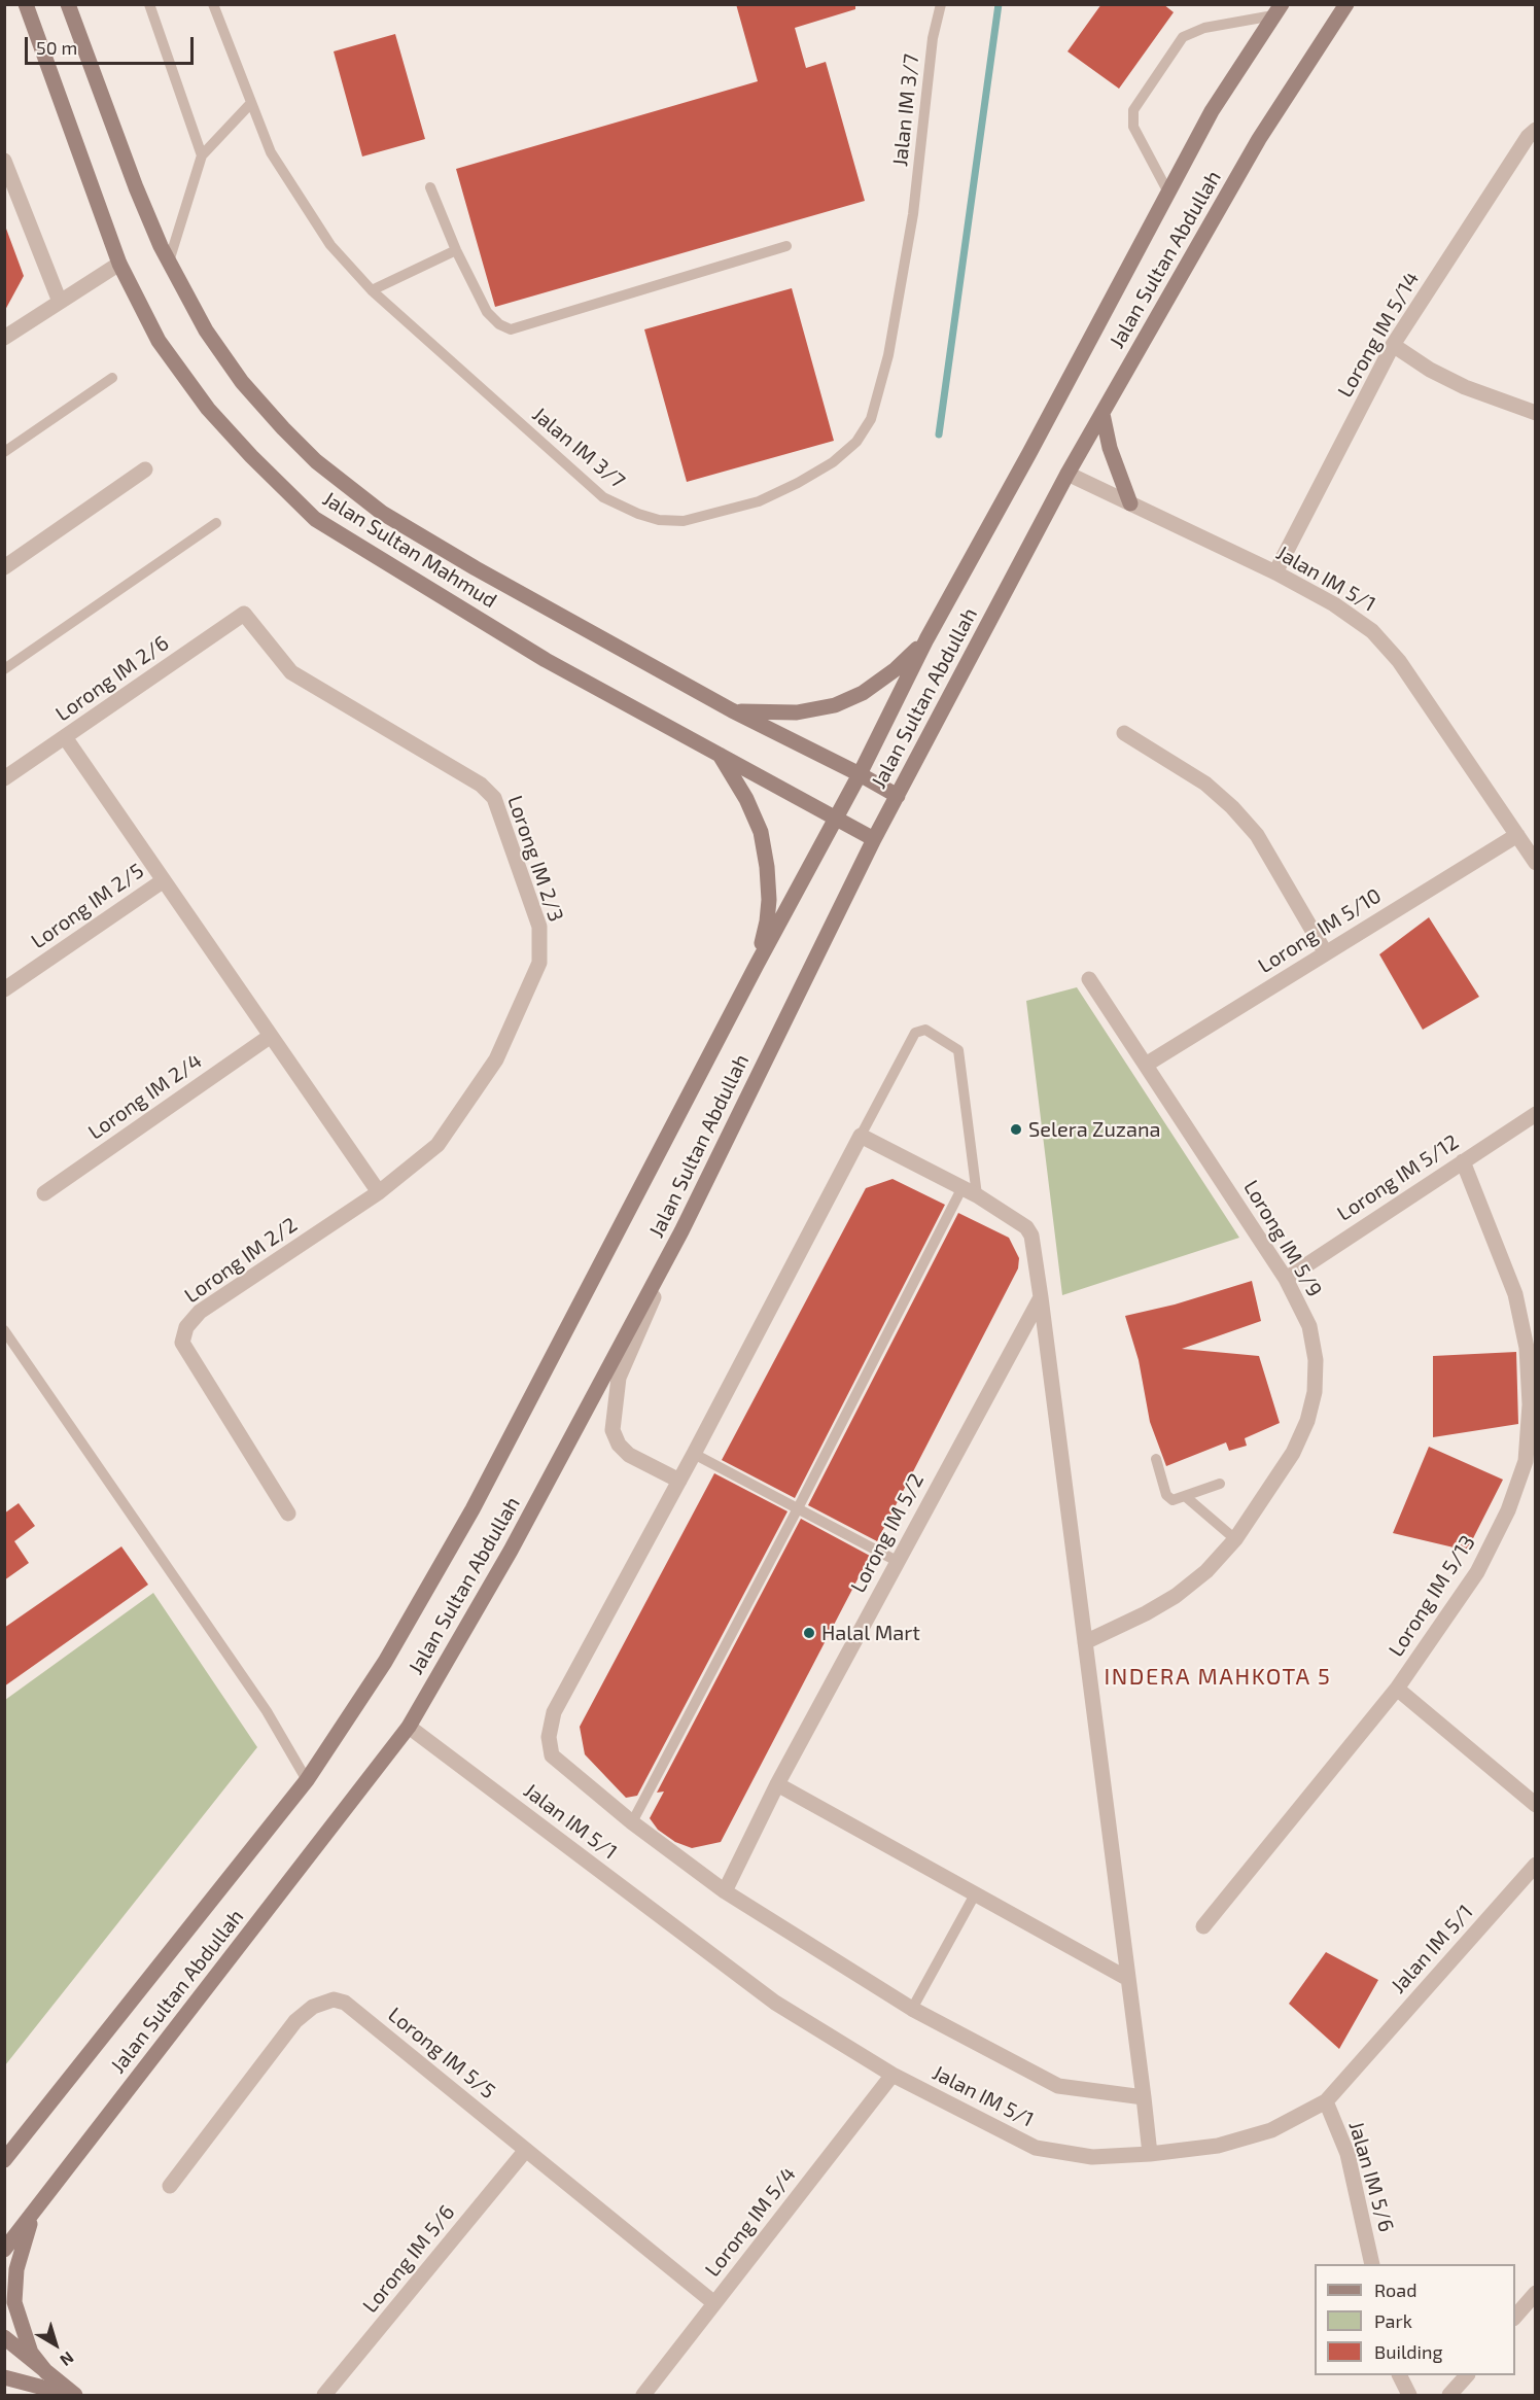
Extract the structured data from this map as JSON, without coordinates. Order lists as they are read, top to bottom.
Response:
{
  "streets": {
    "main road": ["Jalan Sultan Abdullah", "Jalan Sultan Mahmud"],
    "street": [
      "Lorong IM 5/14",
      "Jalan IM 5/1",
      "Lorong IM 2/6",
      "Lorong IM 2/3",
      "Lorong IM 2/5",
      "Lorong IM 5/10",
      "Lorong IM 2/4",
      "Lorong IM 5/12",
      "Lorong IM 5/9",
      "Lorong IM 2/2",
      "Lorong IM 5/2",
      "Lorong IM 5/13",
      "Lorong IM 5/5",
      "Jalan IM 5/6",
      "Lorong IM 5/4",
      "Lorong IM 5/6"
    ],
    "lane": ["Jalan IM 3/7"]
  },
  "crossings": [
    ["Jalan Sultan Abdullah", "Jalan Sultan Mahmud"],
    ["Jalan Sultan Abdullah", "Jalan IM 5/1"],
    ["Lorong IM 5/14", "Jalan IM 5/1"],
    ["Jalan IM 5/1", "Lorong IM 5/10"],
    ["Jalan IM 5/1", "Jalan IM 5/6"],
    ["Jalan IM 5/1", "Lorong IM 5/4"],
    ["Lorong IM 2/6", "Lorong IM 2/3"],
    ["Lorong IM 2/3", "Lorong IM 2/2"],
    ["Lorong IM 5/10", "Lorong IM 5/9"],
    ["Lorong IM 5/12", "Lorong IM 5/9"],
    ["Lorong IM 5/12", "Lorong IM 5/13"],
    ["Lorong IM 5/5", "Lorong IM 5/4"],
    ["Lorong IM 5/5", "Lorong IM 5/6"]
  ],
  "districts": ["INDERA MAHKOTA 5"],
  "places": ["Selera Zuzana", "Halal Mart"],
  "legend": ["Road", "Park", "Building"],
  "scale_bar": "50 m",
  "north": "bottom right"
}
